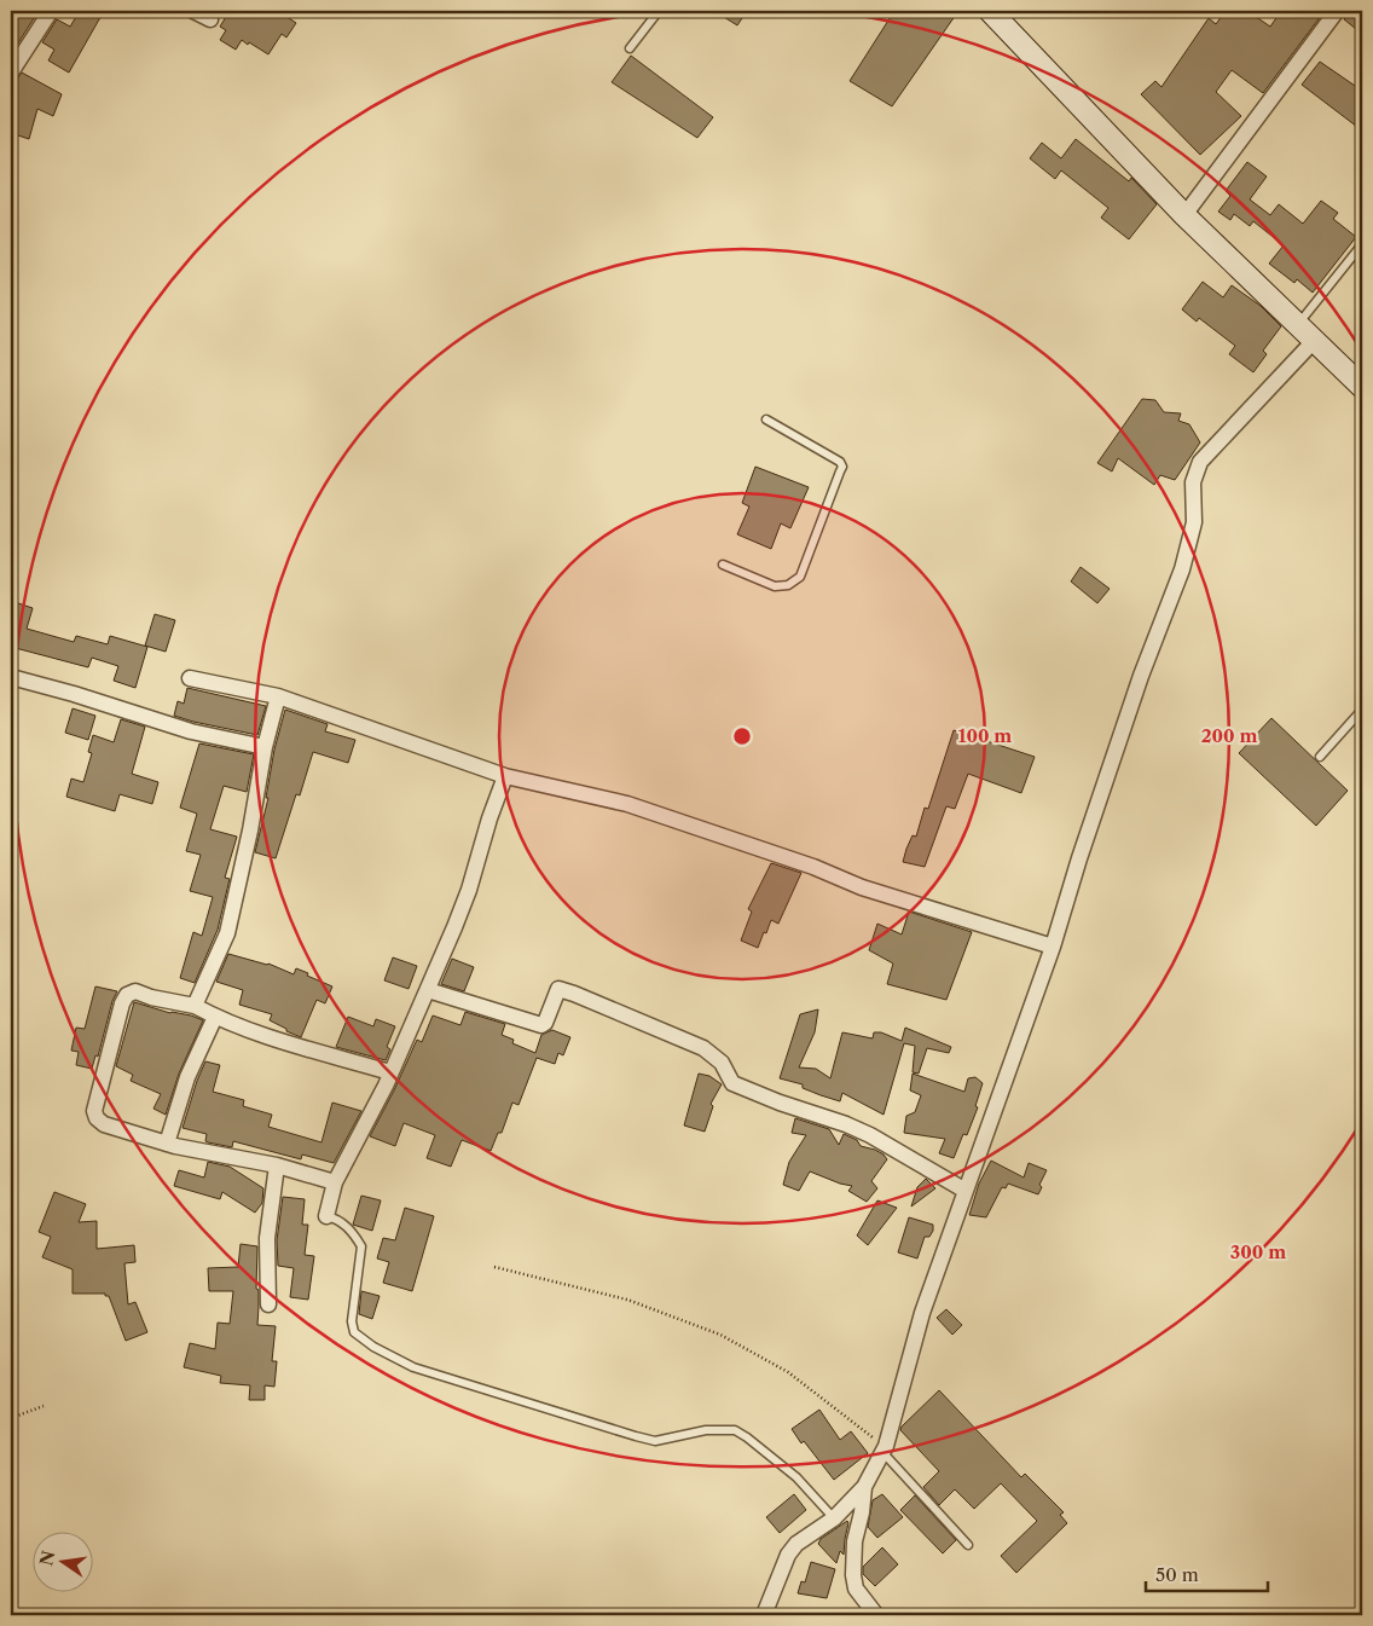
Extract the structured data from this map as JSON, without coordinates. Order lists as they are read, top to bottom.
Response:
{
  "scale_bar": "50 m",
  "north": "left",
  "rings": ["100 m", "200 m", "300 m"]
}
